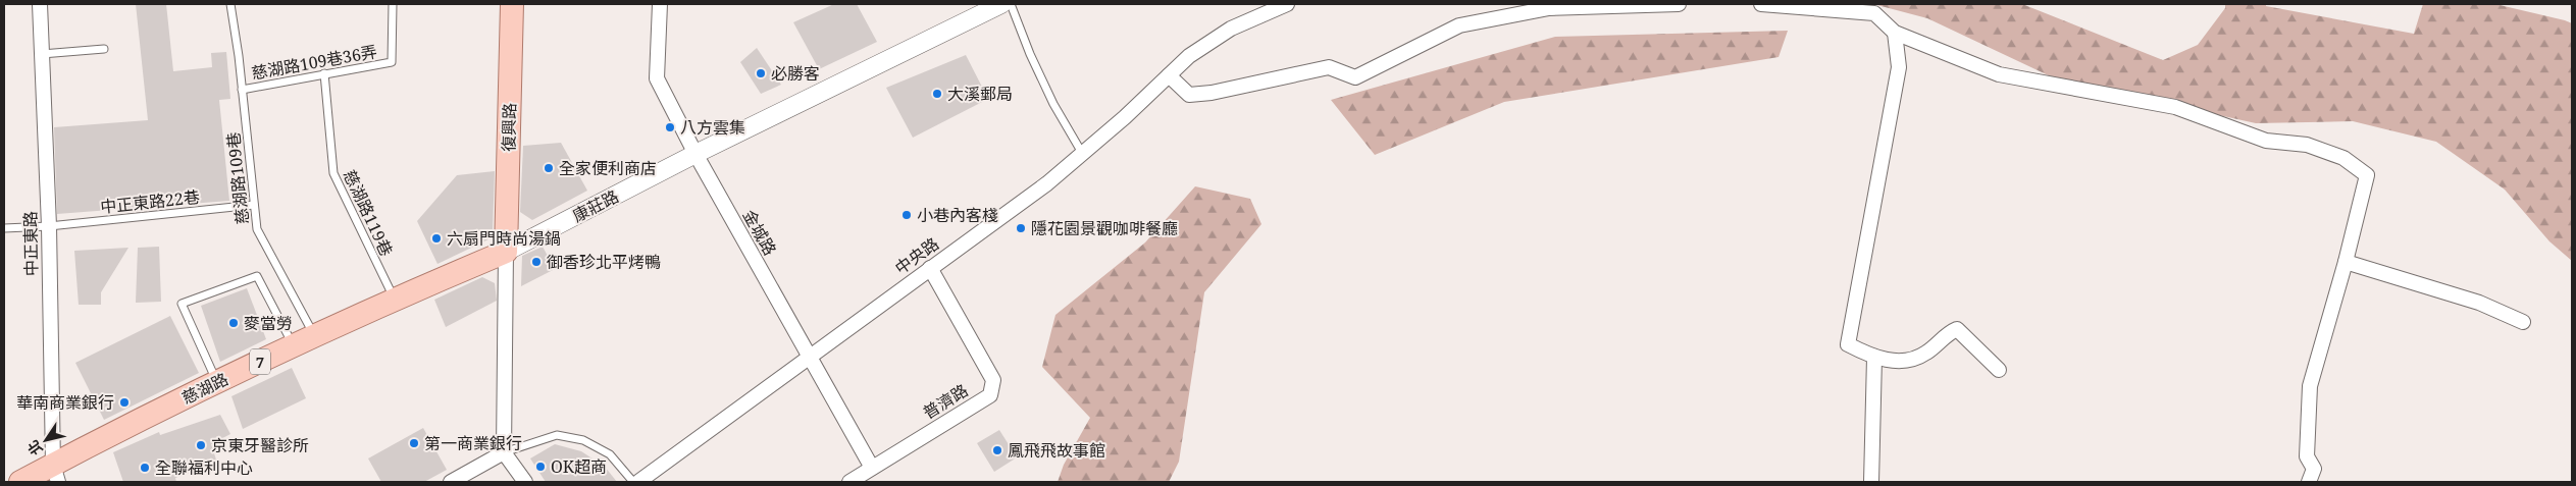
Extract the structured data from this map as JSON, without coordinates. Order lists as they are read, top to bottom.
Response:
{
  "streets": {
    "main road": ["復興路", "7", "慈湖路"],
    "street": [
      "康莊路",
      "金城路",
      "中正東路",
      "中央路",
      "普濟路"
    ],
    "lane": [
      "慈湖路109巷36弄",
      "慈湖路109巷",
      "中正東路22巷",
      "慈湖路119巷"
    ]
  },
  "crossings": [
    ["慈湖路109巷36弄", "慈湖路109巷"],
    ["慈湖路109巷36弄", "慈湖路119巷"],
    ["復興路", "康莊路"],
    ["復興路", "慈湖路"],
    ["慈湖路109巷", "中正東路22巷"],
    ["慈湖路109巷", "慈湖路"],
    ["中正東路22巷", "中正東路"],
    ["康莊路", "金城路"],
    ["康莊路", "慈湖路"],
    ["慈湖路119巷", "慈湖路"],
    ["金城路", "中央路"],
    ["金城路", "普濟路"],
    ["中正東路", "慈湖路"],
    ["中央路", "普濟路"]
  ],
  "places": [
    "必勝客",
    "大溪郵局",
    "八方雲集",
    "全家便利商店",
    "小巷內客棧",
    "隱花園景觀咖啡餐廳",
    "六扇門時尚湯鍋",
    "御香珍北平烤鴨",
    "麥當勞",
    "華南商業銀行",
    "第一商業銀行",
    "京東牙醫診所",
    "鳳飛飛故事館",
    "OK超商",
    "全聯福利中心"
  ],
  "north": "bottom left"
}
